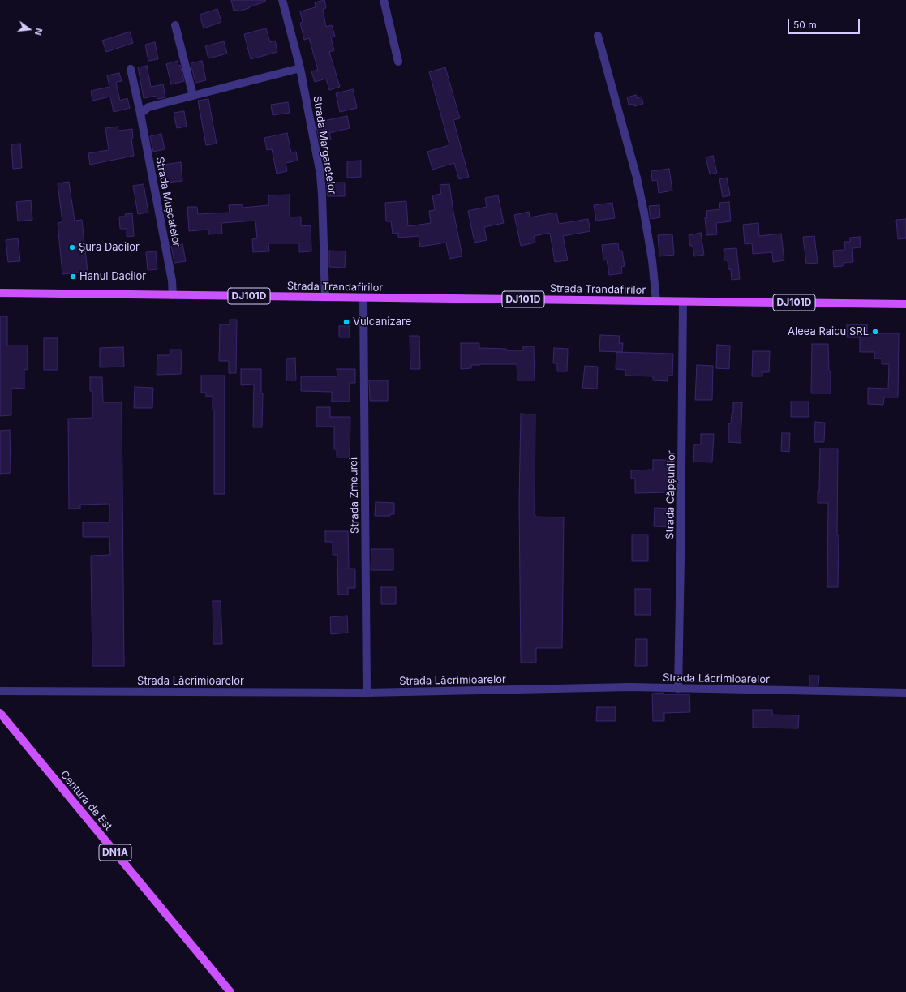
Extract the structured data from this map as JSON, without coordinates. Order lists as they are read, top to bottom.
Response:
{
  "streets": {
    "main road": [
      "Strada Trandafirilor",
      "DJ101D",
      "Centura de Est",
      "DN1A"
    ],
    "street": [
      "Strada Margaretelor",
      "Strada Mușcatelor",
      "Strada Căpșunilor",
      "Strada Zmeurei",
      "Strada Lăcrimioarelor"
    ]
  },
  "crossings": [
    ["Strada Margaretelor", "Strada Trandafirilor"],
    ["Strada Mușcatelor", "Strada Trandafirilor"],
    ["Strada Mușcatelor", "DJ101D"],
    ["Strada Trandafirilor", "DJ101D"],
    ["Strada Trandafirilor", "Strada Căpșunilor"],
    ["Strada Trandafirilor", "Strada Zmeurei"],
    ["Strada Căpșunilor", "Strada Lăcrimioarelor"],
    ["Strada Zmeurei", "Strada Lăcrimioarelor"]
  ],
  "places": [
    "Șura Dacilor",
    "Hanul Dacilor",
    "Vulcanizare",
    "Aleea Raicu SRL"
  ],
  "scale_bar": "50 m",
  "north": "right"
}
